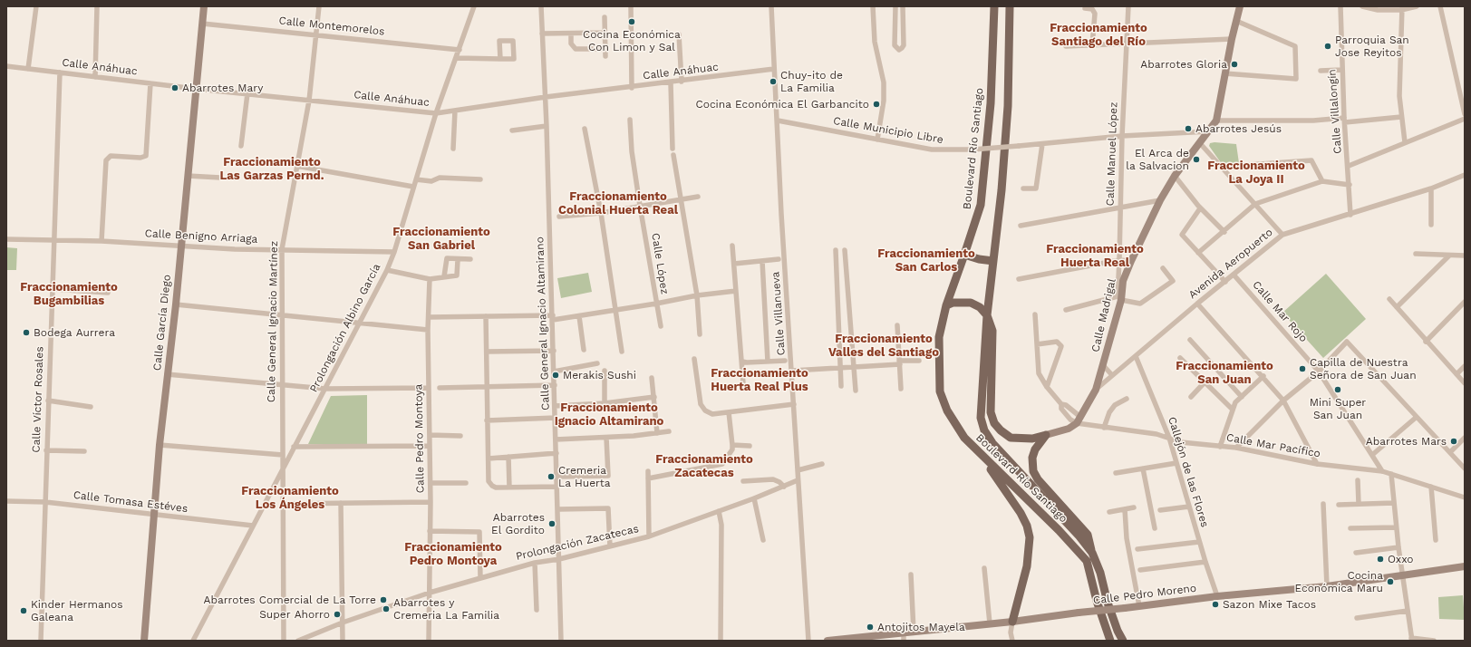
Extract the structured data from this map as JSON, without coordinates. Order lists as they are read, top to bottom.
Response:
{
  "streets": {
    "main road": ["Boulevard Río Santiago"],
    "street": [
      "Calle Montemorelos",
      "Calle Anáhuac",
      "Calle Villalongín",
      "Calle Municipio Libre",
      "Calle Manuel López",
      "Calle Benigno Arriaga",
      "Calle López",
      "Avenida Aeropuerto",
      "Calle Mar Rojo",
      "Calle Villanueva",
      "Calle Madrigal",
      "Calle General Ignacio Martínez",
      "Calle García Diego",
      "Calle General Ignacio Altamirano",
      "Prolongación Albino García",
      "Calle Víctor Rosales",
      "Calle Pedro Montoya",
      "Calle Mar Pacífico",
      "Callejón de las Flores",
      "Calle Tomasa Estéves",
      "Prolongación Zacatecas",
      "Calle Pedro Moreno"
    ]
  },
  "crossings": [
    ["Calle Montemorelos", "Calle General Ignacio Martínez"],
    ["Calle Montemorelos", "Calle García Diego"],
    ["Calle Montemorelos", "Prolongación Albino García"],
    ["Calle Anáhuac", "Calle Villanueva"],
    ["Calle Anáhuac", "Calle General Ignacio Martínez"],
    ["Calle Anáhuac", "Calle García Diego"],
    ["Calle Anáhuac", "Calle General Ignacio Altamirano"],
    ["Calle Anáhuac", "Prolongación Albino García"],
    ["Calle Anáhuac", "Calle Víctor Rosales"],
    ["Calle Villalongín", "Avenida Aeropuerto"],
    ["Calle Municipio Libre", "Calle Manuel López"],
    ["Calle Municipio Libre", "Calle Villanueva"],
    ["Calle Municipio Libre", "Calle Madrigal"],
    ["Calle Manuel López", "Calle Madrigal"],
    ["Calle Benigno Arriaga", "Calle General Ignacio Martínez"],
    ["Calle Benigno Arriaga", "Calle García Diego"],
    ["Calle Benigno Arriaga", "Prolongación Albino García"],
    ["Calle Benigno Arriaga", "Calle Víctor Rosales"],
    ["Avenida Aeropuerto", "Calle Mar Rojo"],
    ["Avenida Aeropuerto", "Calle Madrigal"],
    ["Avenida Aeropuerto", "Callejón de las Flores"],
    ["Calle Mar Rojo", "Calle Mar Pacífico"],
    ["Calle Villanueva", "Prolongación Zacatecas"],
    ["Calle Madrigal", "Calle Mar Pacífico"],
    ["Calle General Ignacio Martínez", "Prolongación Albino García"],
    ["Calle García Diego", "Calle Tomasa Estéves"],
    ["Calle General Ignacio Altamirano", "Prolongación Zacatecas"],
    ["Prolongación Albino García", "Calle Tomasa Estéves"],
    ["Calle Víctor Rosales", "Calle Tomasa Estéves"],
    ["Calle Pedro Montoya", "Prolongación Zacatecas"],
    ["Calle Mar Pacífico", "Callejón de las Flores"],
    ["Callejón de las Flores", "Calle Pedro Moreno"]
  ],
  "districts": [
    "Fraccionamiento Santiago del Río",
    "Fraccionamiento Las Garzas Pernd.",
    "Fraccionamiento La Joya II",
    "Fraccionamiento Colonial Huerta Real",
    "Fraccionamiento San Gabriel",
    "Fraccionamiento Huerta Real",
    "Fraccionamiento San Carlos",
    "Fraccionamiento Bugambilias",
    "Fraccionamiento Valles del Santiago",
    "Fraccionamiento San Juan",
    "Fraccionamiento Huerta Real Plus",
    "Fraccionamiento Ignacio Altamirano",
    "Fraccionamiento Zacatecas",
    "Fraccionamiento Los Ángeles",
    "Fraccionamiento Pedro Montoya"
  ],
  "places": [
    "Cocina Económica Con Limon y Sal",
    "Parroquia San Jose Reyitos",
    "Abarrotes Gloria",
    "Chuy-ito de La Familia",
    "Abarrotes Mary",
    "Cocina Económica El Garbancito",
    "Abarrotes Jesús",
    "El Arca de la Salvacion",
    "Bodega Aurrera",
    "Capilla de Nuestra Señora de San Juan",
    "Merakis Sushi",
    "Mini Super San Juan",
    "Abarrotes Mars",
    "Cremeria La Huerta",
    "Abarrotes El Gordito",
    "Oxxo",
    "Cocina Económica Maru",
    "Abarrotes Comercial de La Torre",
    "Sazon Mixe Tacos",
    "Abarrotes y Cremeria La Familia",
    "Kinder Hermanos Galeana",
    "Super Ahorro",
    "Antojitos Mayela"
  ]
}
